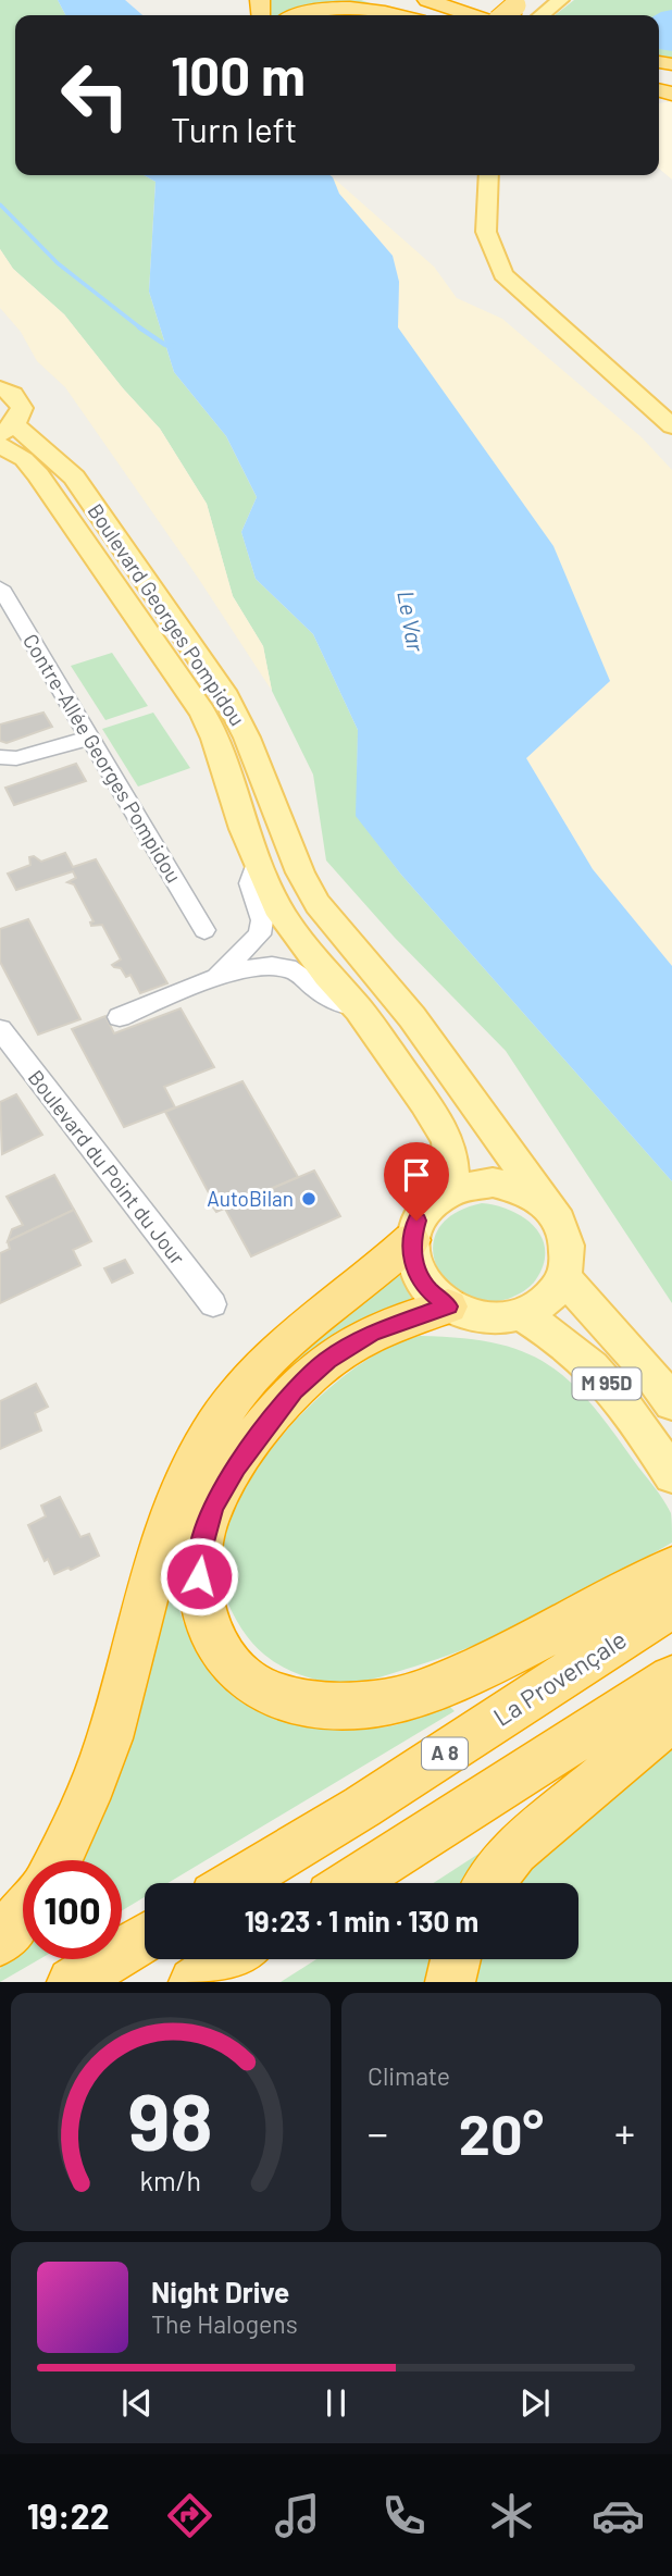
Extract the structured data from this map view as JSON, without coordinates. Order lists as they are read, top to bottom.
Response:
{
  "streets": {
    "highway": ["La Provençale", "A 8"],
    "main road": ["Boulevard Georges Pompidou", "M 95D"],
    "street": ["Contre-Allée Georges Pompidou", "Boulevard du Point du Jour"]
  },
  "crossings": [
    ["Boulevard Georges Pompidou", "M 95D"]
  ],
  "water": ["Le Var"],
  "places": ["AutoBilan"],
  "page": {
    "turn": ["100 m", "Turn left"],
    "limit": "100",
    "trip": "19:23 · 1 min · 130 m",
    "tile": "Climate",
    "heat": ["−", "20°", "+"],
    "song": ["Night Drive", "The Halogens"],
    "tabs": "19:22",
    "gauge": ["98", "km/h"]
  }
}
